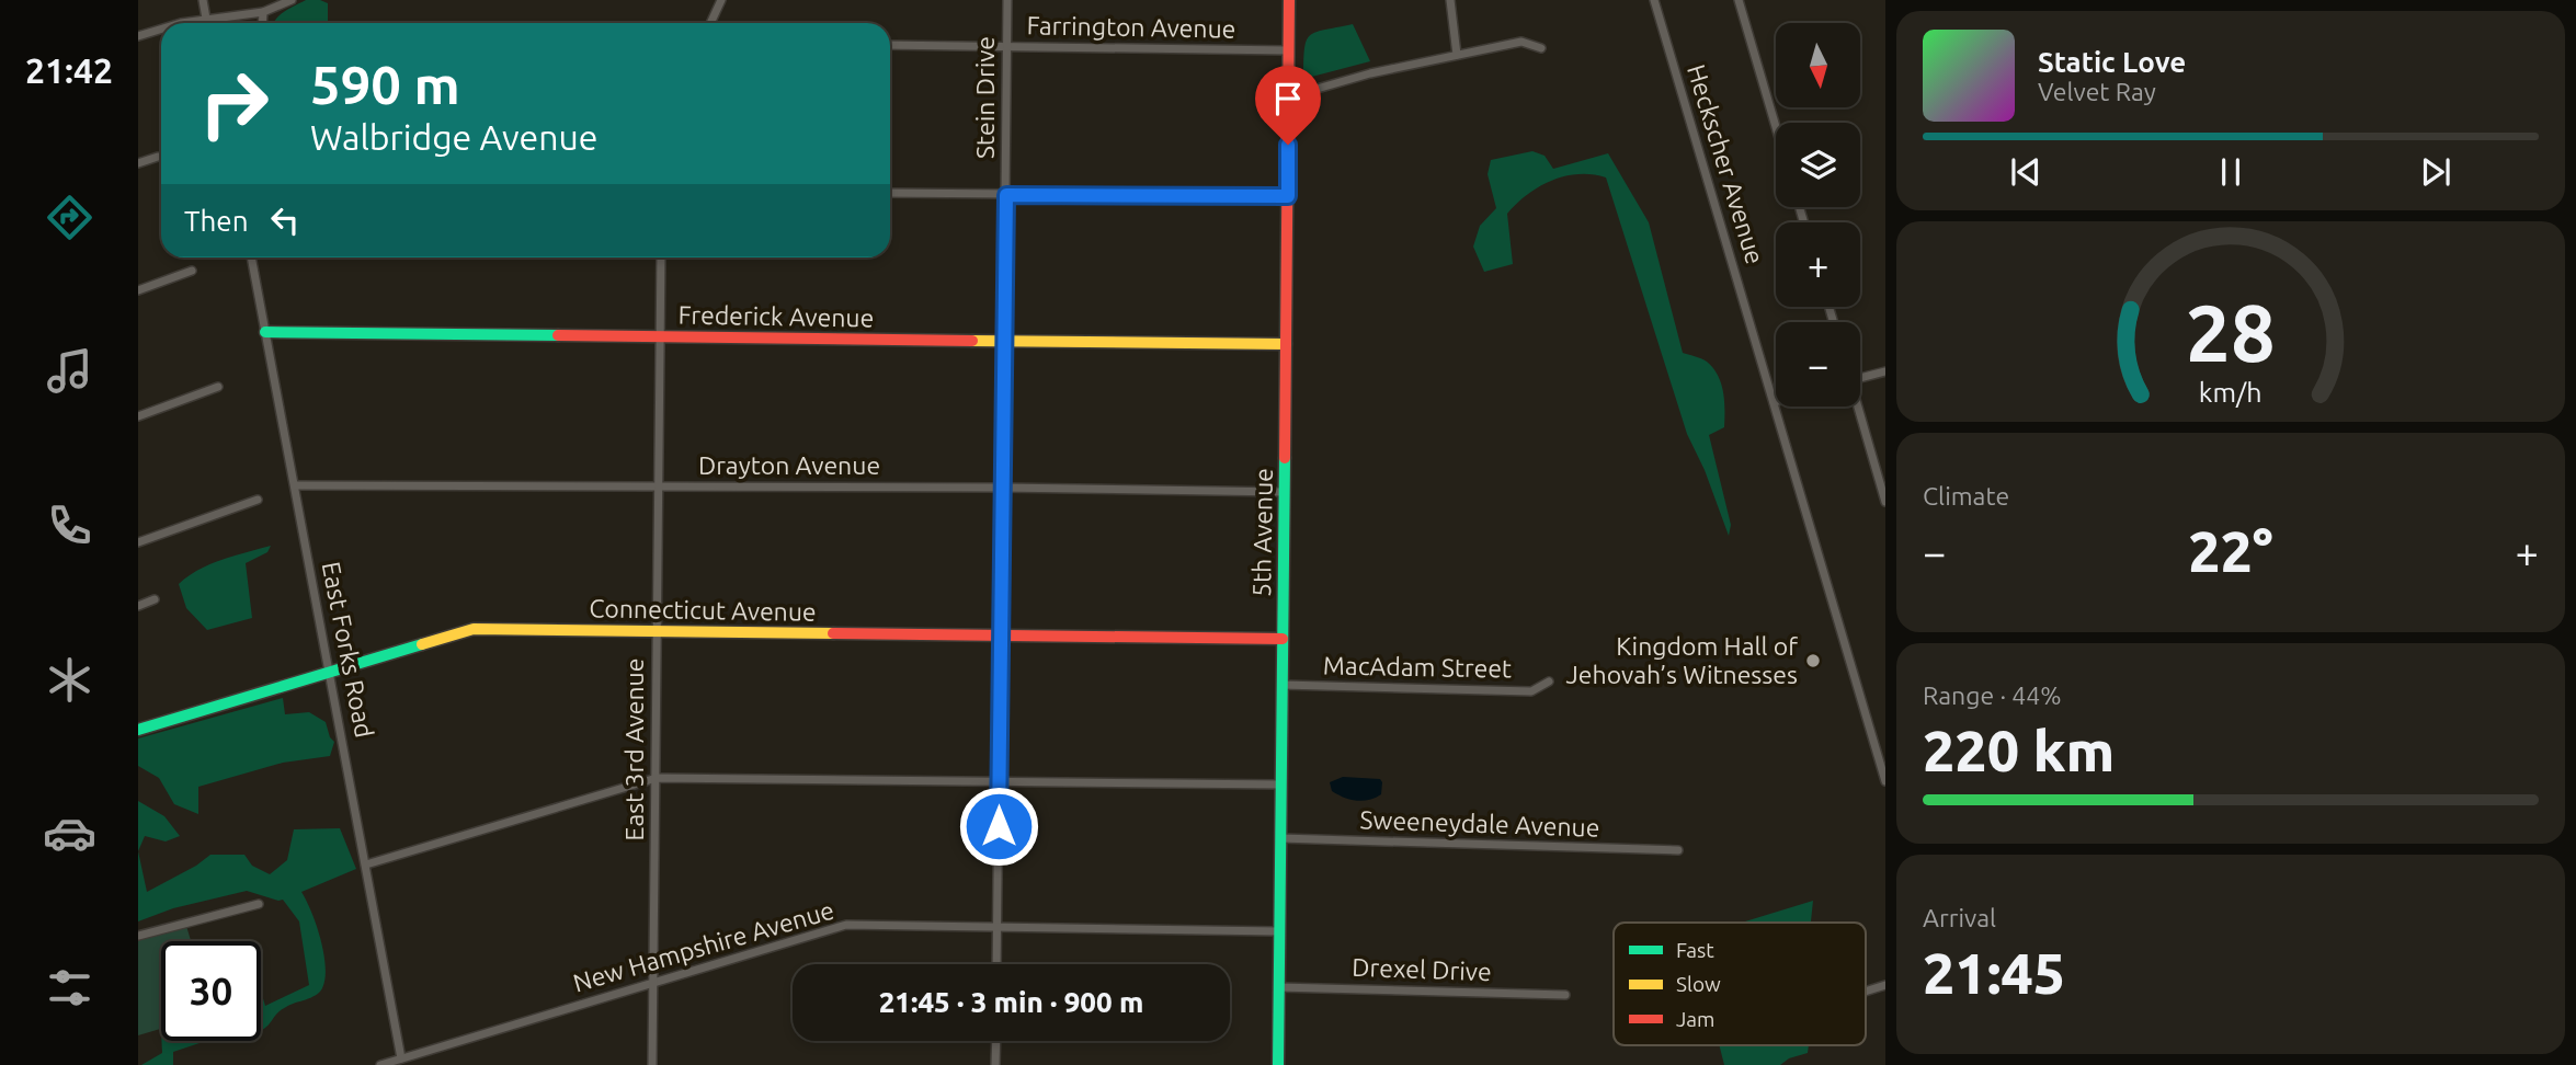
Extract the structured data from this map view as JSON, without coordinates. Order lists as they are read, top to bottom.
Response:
{
  "streets": {
    "street": [
      "Farrington Avenue",
      "Stein Drive",
      "Heckscher Avenue",
      "Frederick Avenue",
      "Drayton Avenue",
      "5th Avenue",
      "Connecticut Avenue",
      "East Forks Road",
      "MacAdam Street",
      "East 3rd Avenue",
      "Sweeneydale Avenue",
      "New Hampshire Avenue",
      "Drexel Drive"
    ]
  },
  "crossings": [
    ["Farrington Avenue", "Stein Drive"],
    ["Farrington Avenue", "5th Avenue"],
    ["Stein Drive", "Frederick Avenue"],
    ["Stein Drive", "Drayton Avenue"],
    ["Stein Drive", "Connecticut Avenue"],
    ["Stein Drive", "New Hampshire Avenue"],
    ["Frederick Avenue", "5th Avenue"],
    ["Frederick Avenue", "East Forks Road"],
    ["Frederick Avenue", "East 3rd Avenue"],
    ["Drayton Avenue", "5th Avenue"],
    ["Drayton Avenue", "East Forks Road"],
    ["Drayton Avenue", "East 3rd Avenue"],
    ["5th Avenue", "Connecticut Avenue"],
    ["5th Avenue", "MacAdam Street"],
    ["5th Avenue", "Sweeneydale Avenue"],
    ["5th Avenue", "New Hampshire Avenue"],
    ["5th Avenue", "Drexel Drive"],
    ["Connecticut Avenue", "East Forks Road"],
    ["Connecticut Avenue", "East 3rd Avenue"],
    ["East Forks Road", "New Hampshire Avenue"],
    ["East 3rd Avenue", "New Hampshire Avenue"]
  ],
  "places": ["Kingdom Hall of Jehovah’s Witnesses"],
  "legend": ["Fast", "Slow", "Jam"],
  "north": "bottom",
  "page": {
    "tabs": "21:42",
    "map_buttons": ["+", "−"],
    "turn": ["590 m", "Walbridge Avenue"],
    "song": ["Static Love", "Velvet Ray"],
    "then": "Then",
    "tile": [
      "Climate",
      ["Range · 44%", "220 km"],
      ["Arrival", "21:45"]
    ],
    "heat": ["−", "22°", "+"],
    "limit": "30",
    "trip": "21:45 · 3 min · 900 m",
    "gauge": ["28", "km/h"]
  }
}
